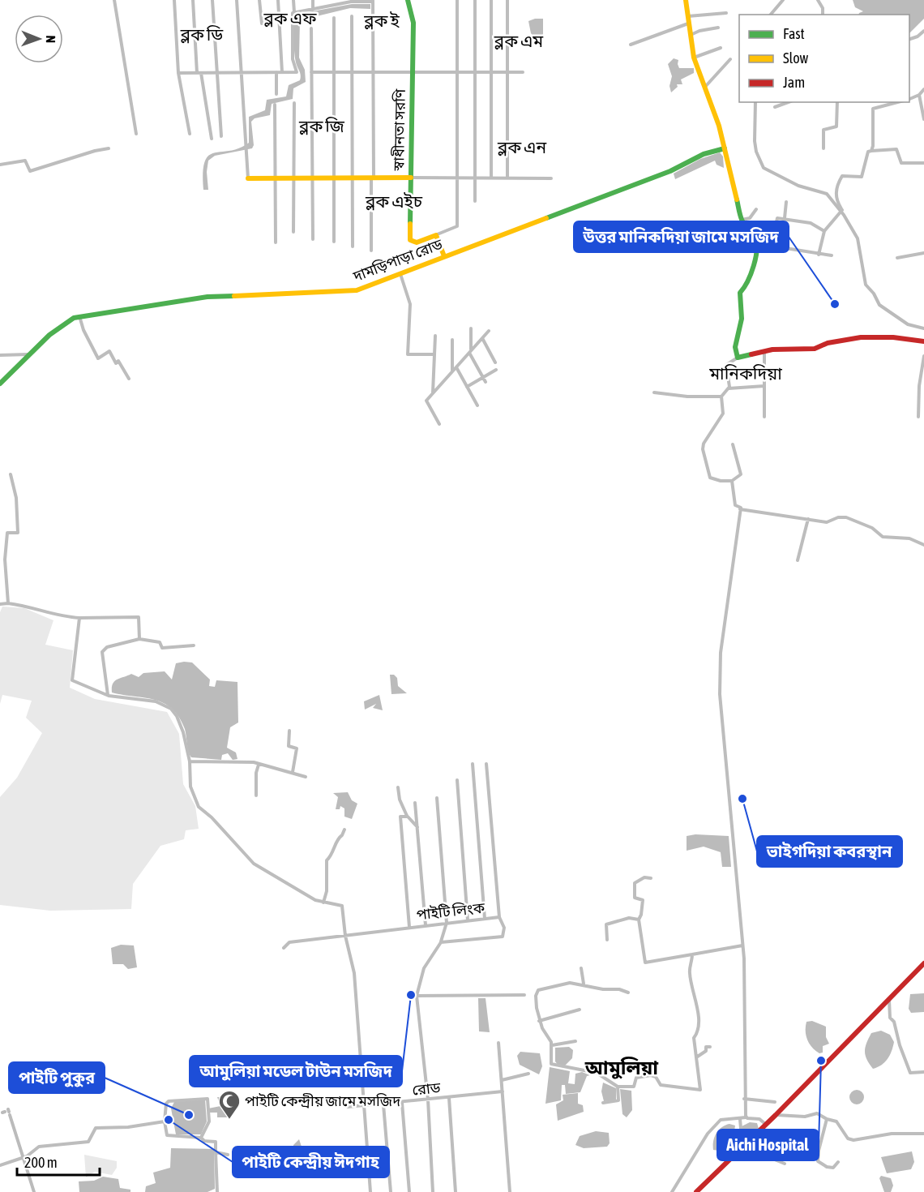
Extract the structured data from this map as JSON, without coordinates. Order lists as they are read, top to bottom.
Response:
{
  "streets": {
    "main road": ["স্বাধীনতা সরণি", "দামড়িপাড়া রোড"],
    "street": ["পাইটি লিংক", "রোড"]
  },
  "districts": [
    "ব্লক এফ",
    "ব্লক ই",
    "ব্লক ডি",
    "ব্লক এম",
    "ব্লক জি",
    "ব্লক এন",
    "ব্লক এইচ",
    "মানিকদিয়া",
    "আমুলিয়া"
  ],
  "places": {
    "other": [
      "উত্তর মানিকদিয়া জামে মসজিদ",
      "ভাইগদিয়া কবরস্থান",
      "আমুলিয়া মডেল টাউন মসজিদ",
      "Aichi Hospital",
      "পাইটি পুকুর",
      "পাইটি কেন্দ্রীয় ঈদগাহ"
    ],
    "mosque": ["পাইটি কেন্দ্রীয় জামে মসজিদ"]
  },
  "legend": ["Fast", "Slow", "Jam"],
  "scale_bar": "200 m",
  "north": "right"
}
